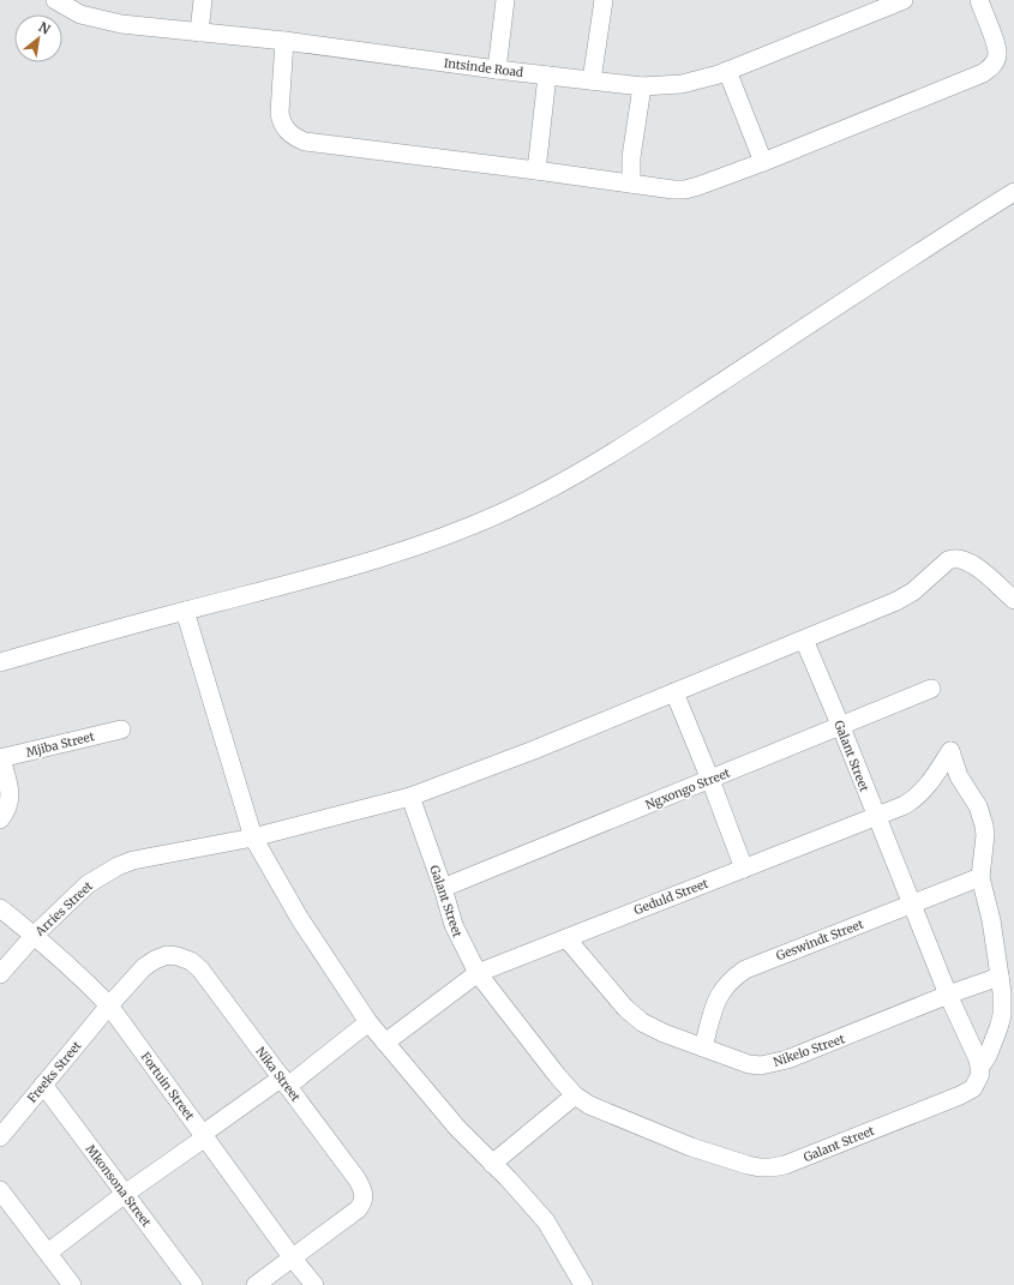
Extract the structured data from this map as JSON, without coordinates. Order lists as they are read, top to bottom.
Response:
{
  "streets": {
    "street": [
      "Intsinde Road",
      "Mjiba Street",
      "Galant Street",
      "Ngxongo Street",
      "Geduld Street",
      "Arries Street",
      "Geswindt Street",
      "Nikelo Street",
      "Freeks Street",
      "Nika Street",
      "Fortuin Street",
      "Mkonsona Street"
    ]
  },
  "crossings": [
    ["Galant Street", "Ngxongo Street"],
    ["Galant Street", "Geduld Street"],
    ["Galant Street", "Geswindt Street"],
    ["Galant Street", "Nikelo Street"],
    ["Geduld Street", "Geswindt Street"],
    ["Geduld Street", "Nikelo Street"],
    ["Arries Street", "Fortuin Street"],
    ["Geswindt Street", "Nikelo Street"],
    ["Freeks Street", "Nika Street"],
    ["Freeks Street", "Fortuin Street"],
    ["Freeks Street", "Mkonsona Street"],
    ["Nika Street", "Fortuin Street"]
  ],
  "north": "top right"
}
